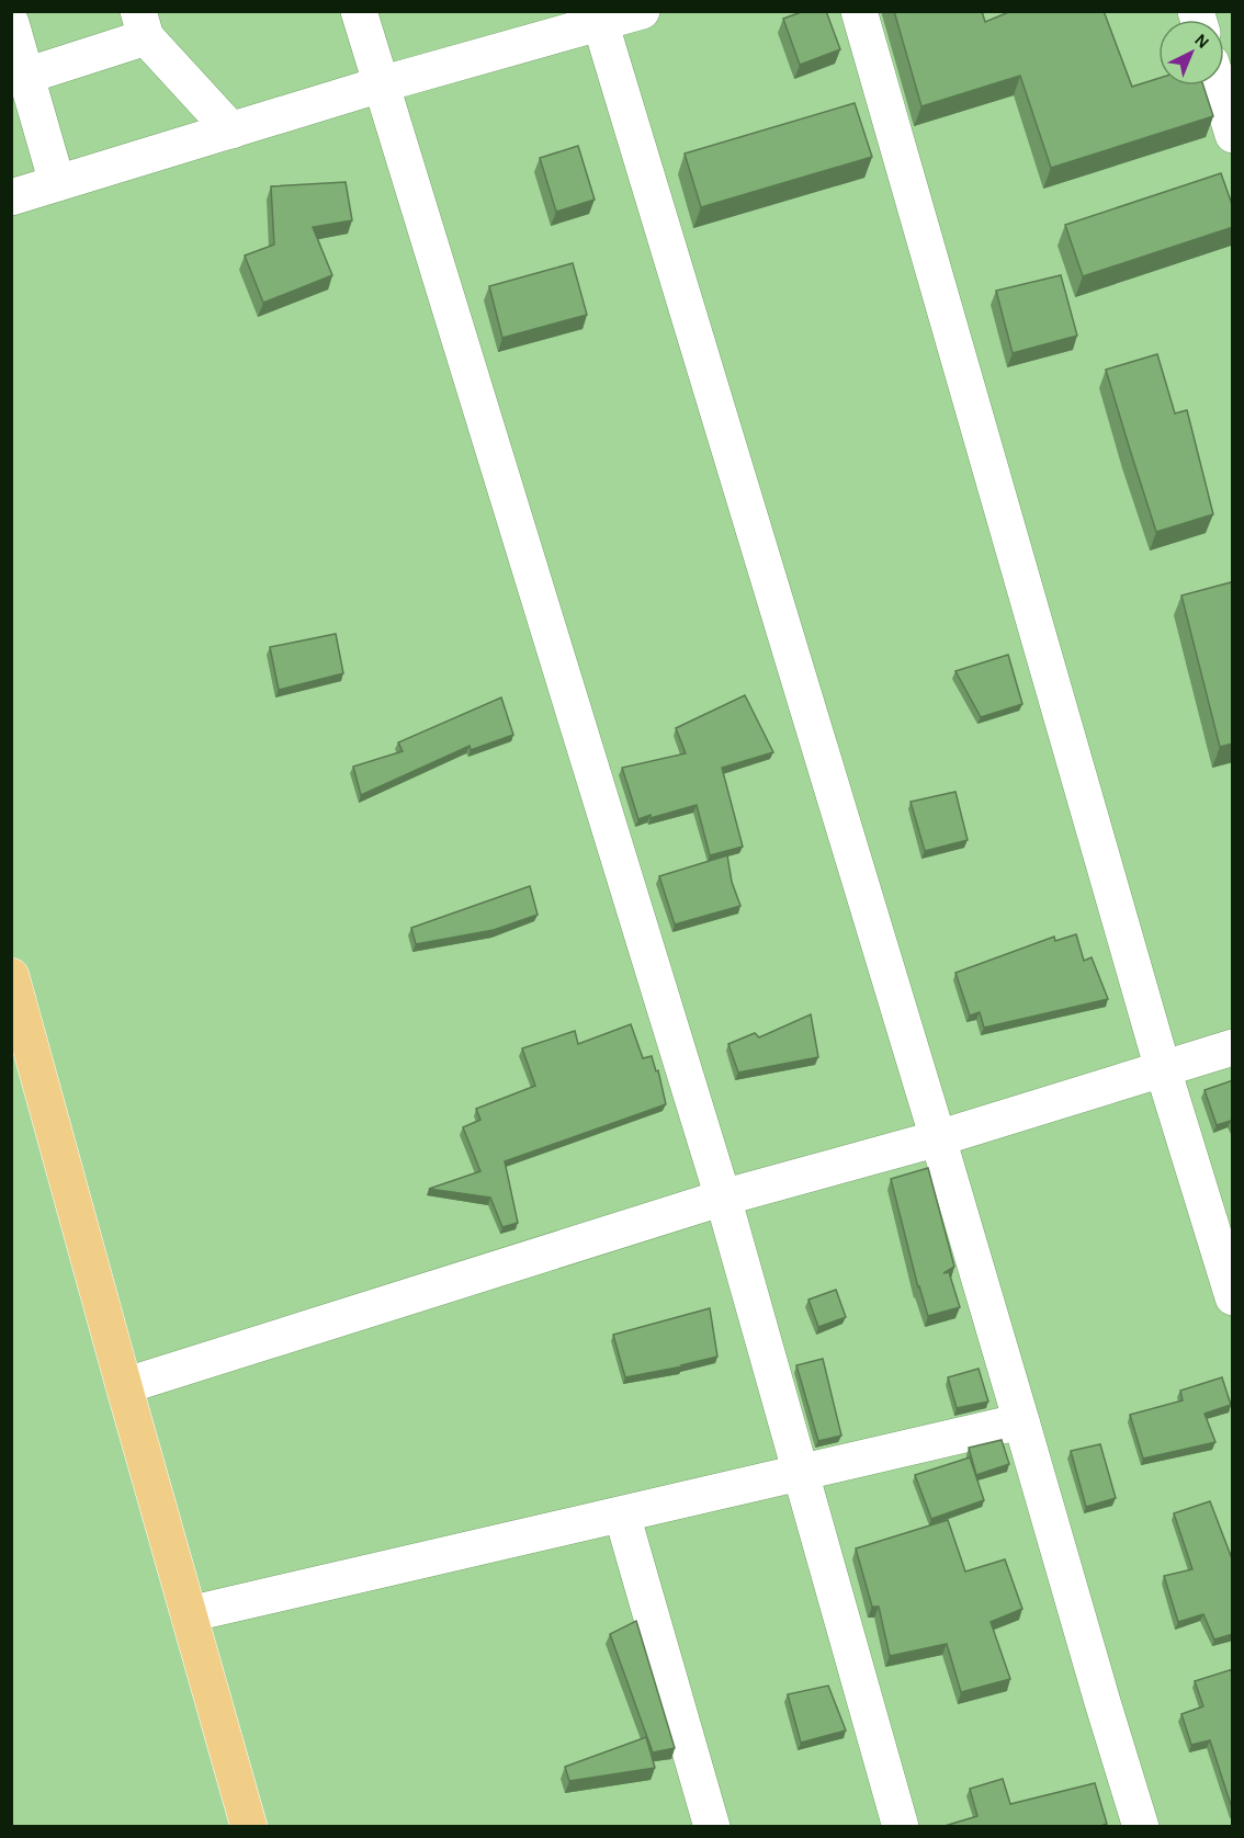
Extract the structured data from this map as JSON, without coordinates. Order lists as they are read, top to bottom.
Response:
{
  "north": "top right"
}
